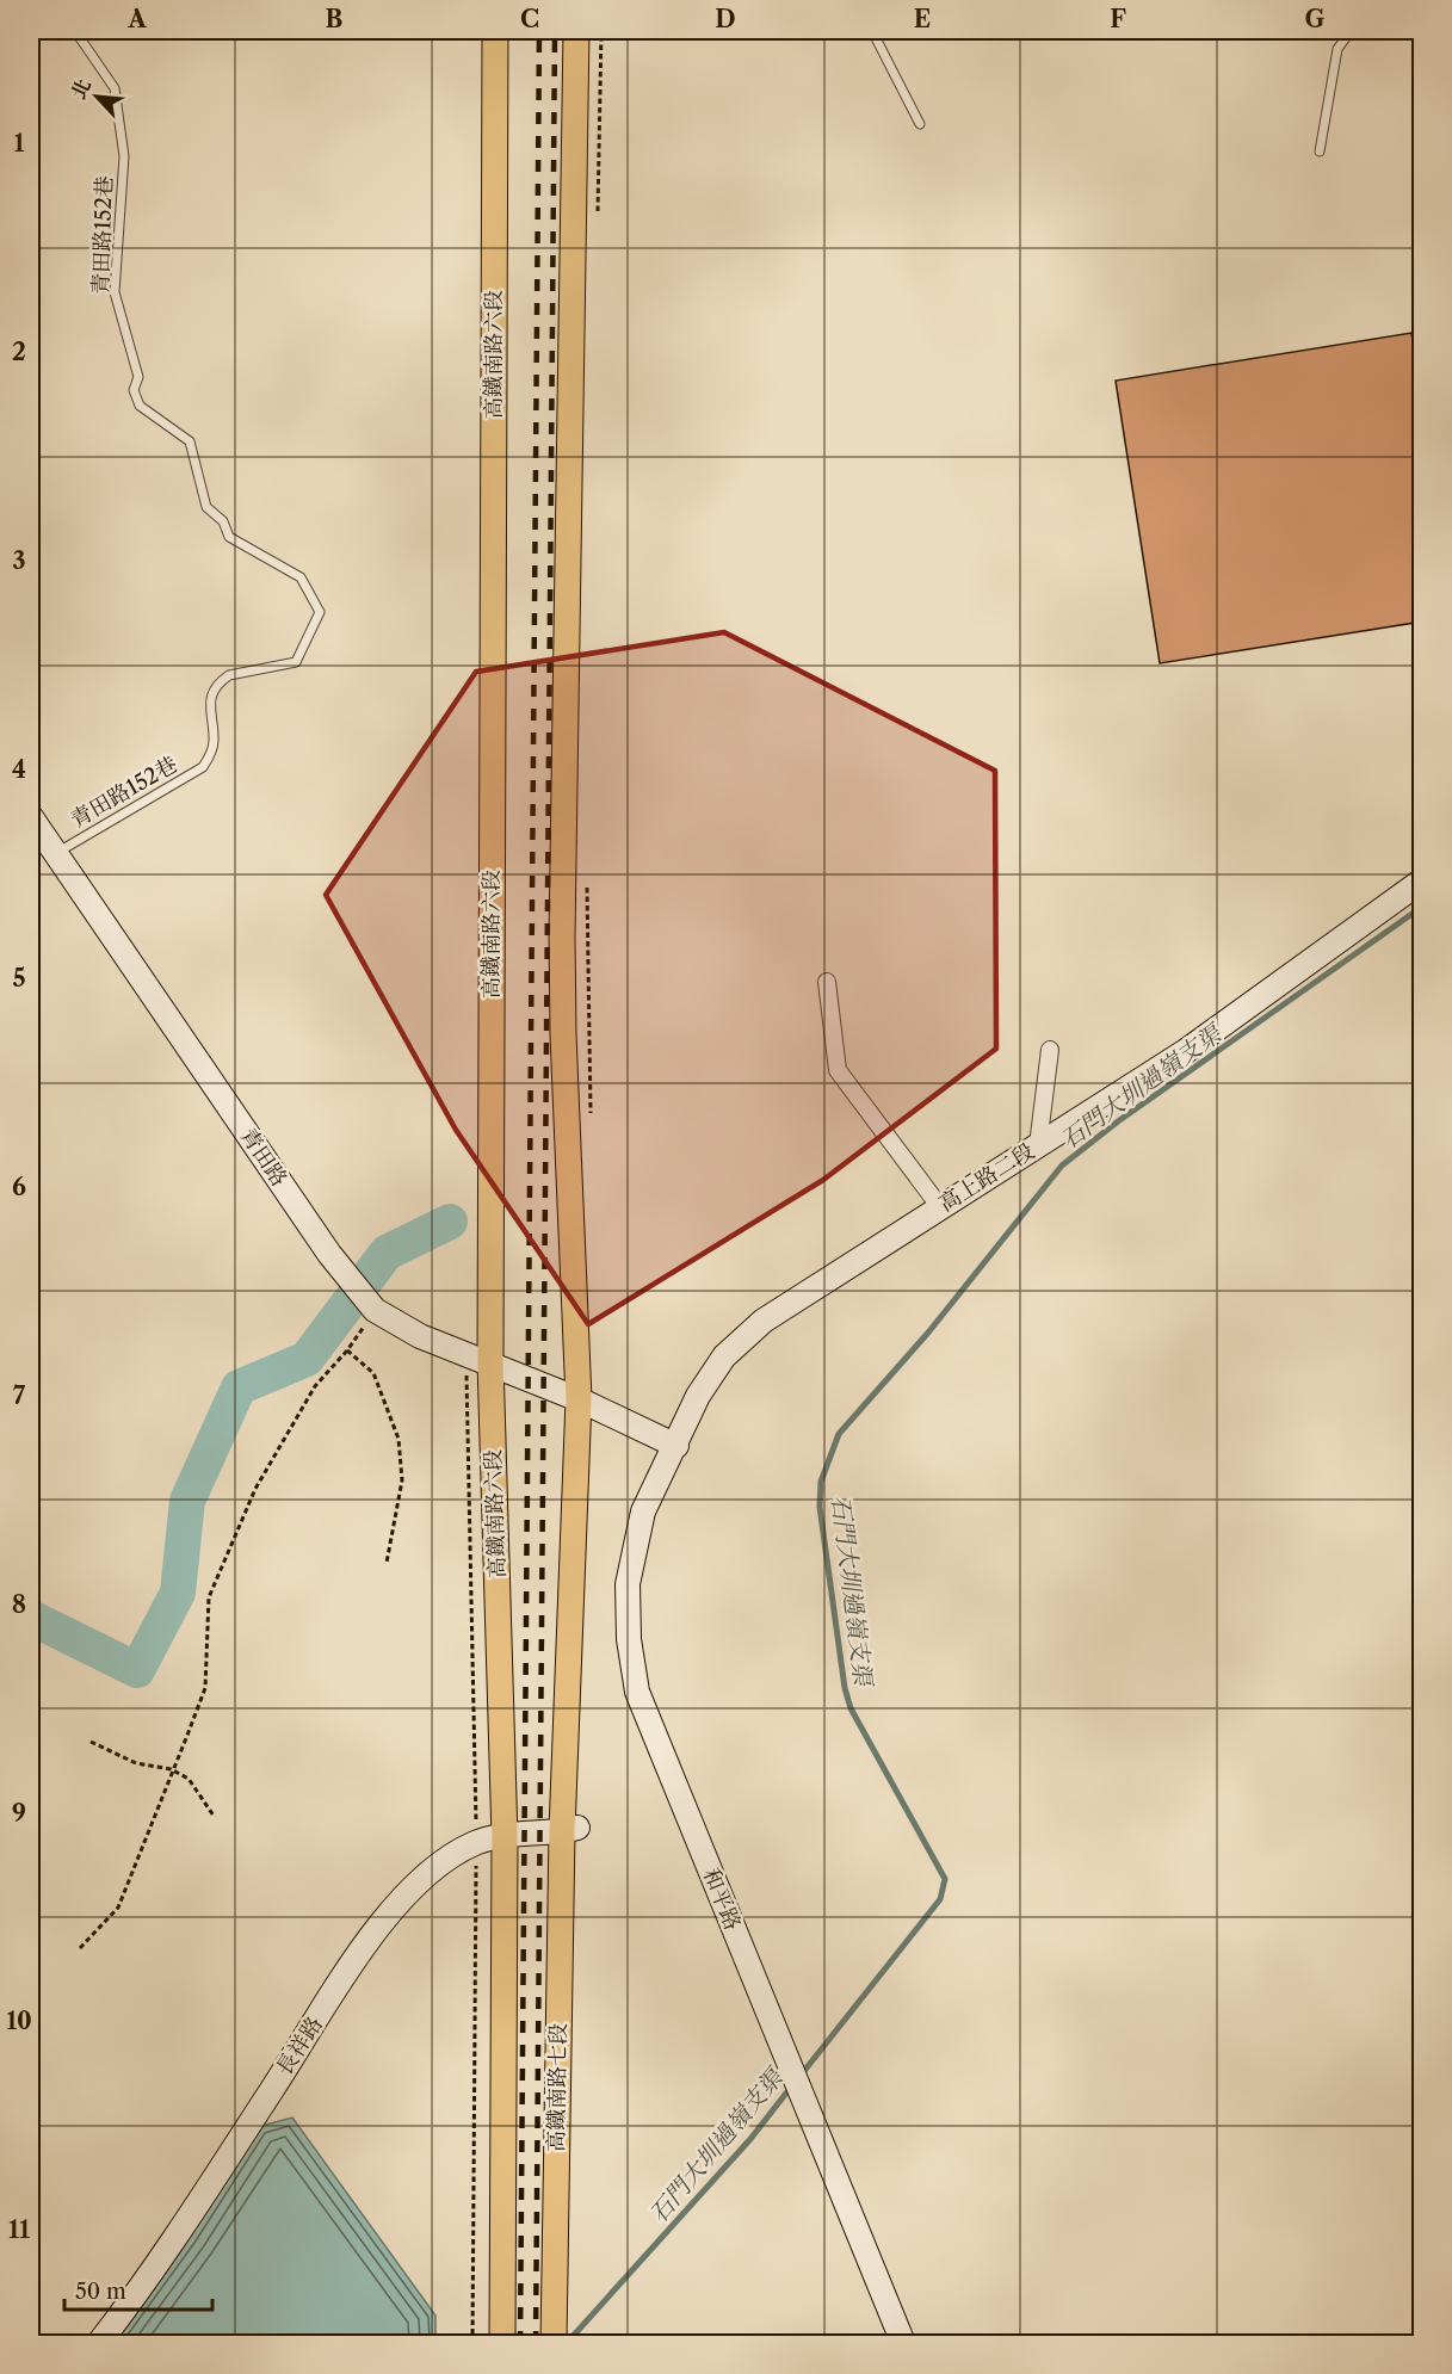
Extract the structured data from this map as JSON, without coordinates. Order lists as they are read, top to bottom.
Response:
{
  "streets": {
    "main road": ["高鐵南路六段", "高鐵南路七段"],
    "street": [
      "青田路",
      "高上路二段",
      "和平路",
      "長祥路"
    ],
    "lane": ["青田路152巷"]
  },
  "crossings": [
    ["青田路152巷", "青田路"],
    ["高鐵南路六段", "青田路"],
    ["高鐵南路六段", "長祥路"],
    ["高上路二段", "和平路"],
    ["長祥路", "高鐵南路七段"]
  ],
  "water": ["石門大圳過嶺支渠"],
  "scale_bar": "50 m",
  "north": "top left",
  "grid": {
    "columns": [
      "A",
      "B",
      "C",
      "D",
      "E",
      "F",
      "G"
    ],
    "rows": [
      "1",
      "2",
      "3",
      "4",
      "5",
      "6",
      "7",
      "8",
      "9",
      "10",
      "11"
    ]
  }
}
